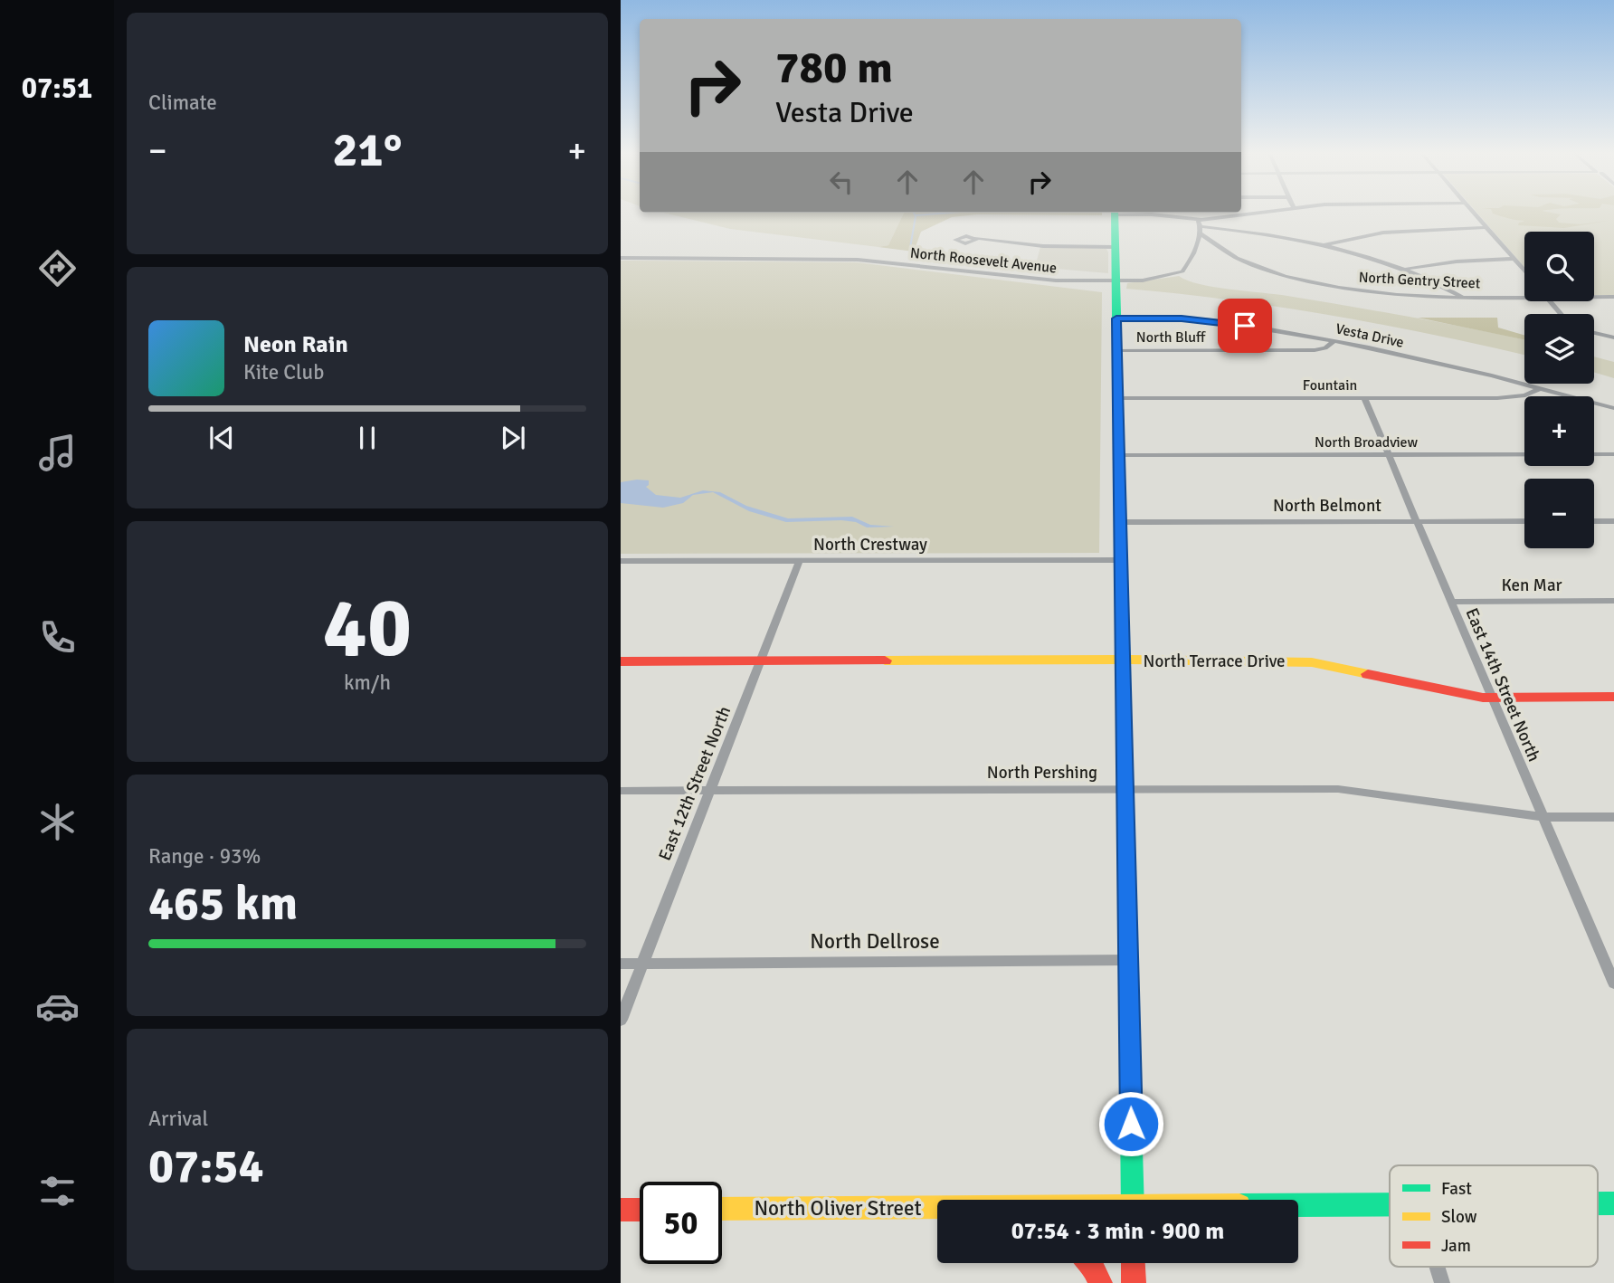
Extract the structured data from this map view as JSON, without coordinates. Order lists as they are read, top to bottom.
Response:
{
  "streets": {
    "main road": ["North Terrace Drive", "North Oliver Street"],
    "street": [
      "North Roosevelt Avenue",
      "North Gentry Street",
      "Vesta Drive",
      "North Bluff",
      "Fountain",
      "North Broadview",
      "North Belmont",
      "North Crestway",
      "Ken Mar",
      "East 14th Street North",
      "North Pershing",
      "East 12th Street North",
      "North Dellrose"
    ]
  },
  "crossings": [
    ["North Roosevelt Avenue", "North Gentry Street"],
    ["Vesta Drive", "North Bluff"],
    ["Vesta Drive", "Fountain"],
    ["Fountain", "East 14th Street North"],
    ["North Broadview", "East 14th Street North"],
    ["North Belmont", "East 14th Street North"],
    ["North Crestway", "East 12th Street North"],
    ["Ken Mar", "East 14th Street North"],
    ["North Terrace Drive", "East 14th Street North"],
    ["North Terrace Drive", "East 12th Street North"],
    ["East 14th Street North", "North Pershing"],
    ["North Pershing", "East 12th Street North"],
    ["East 12th Street North", "North Dellrose"]
  ],
  "legend": ["Fast", "Slow", "Jam"],
  "page": {
    "tabs": "07:51",
    "tile": [
      "Climate",
      ["40", "km/h"],
      ["Range · 93%", "465 km"],
      ["Arrival", "07:54"]
    ],
    "turn": ["780 m", "Vesta Drive"],
    "heat": ["−", "21°", "+"],
    "map_buttons": ["+", "−"],
    "song": ["Neon Rain", "Kite Club"],
    "limit": "50",
    "trip": "07:54 · 3 min · 900 m"
  }
}
